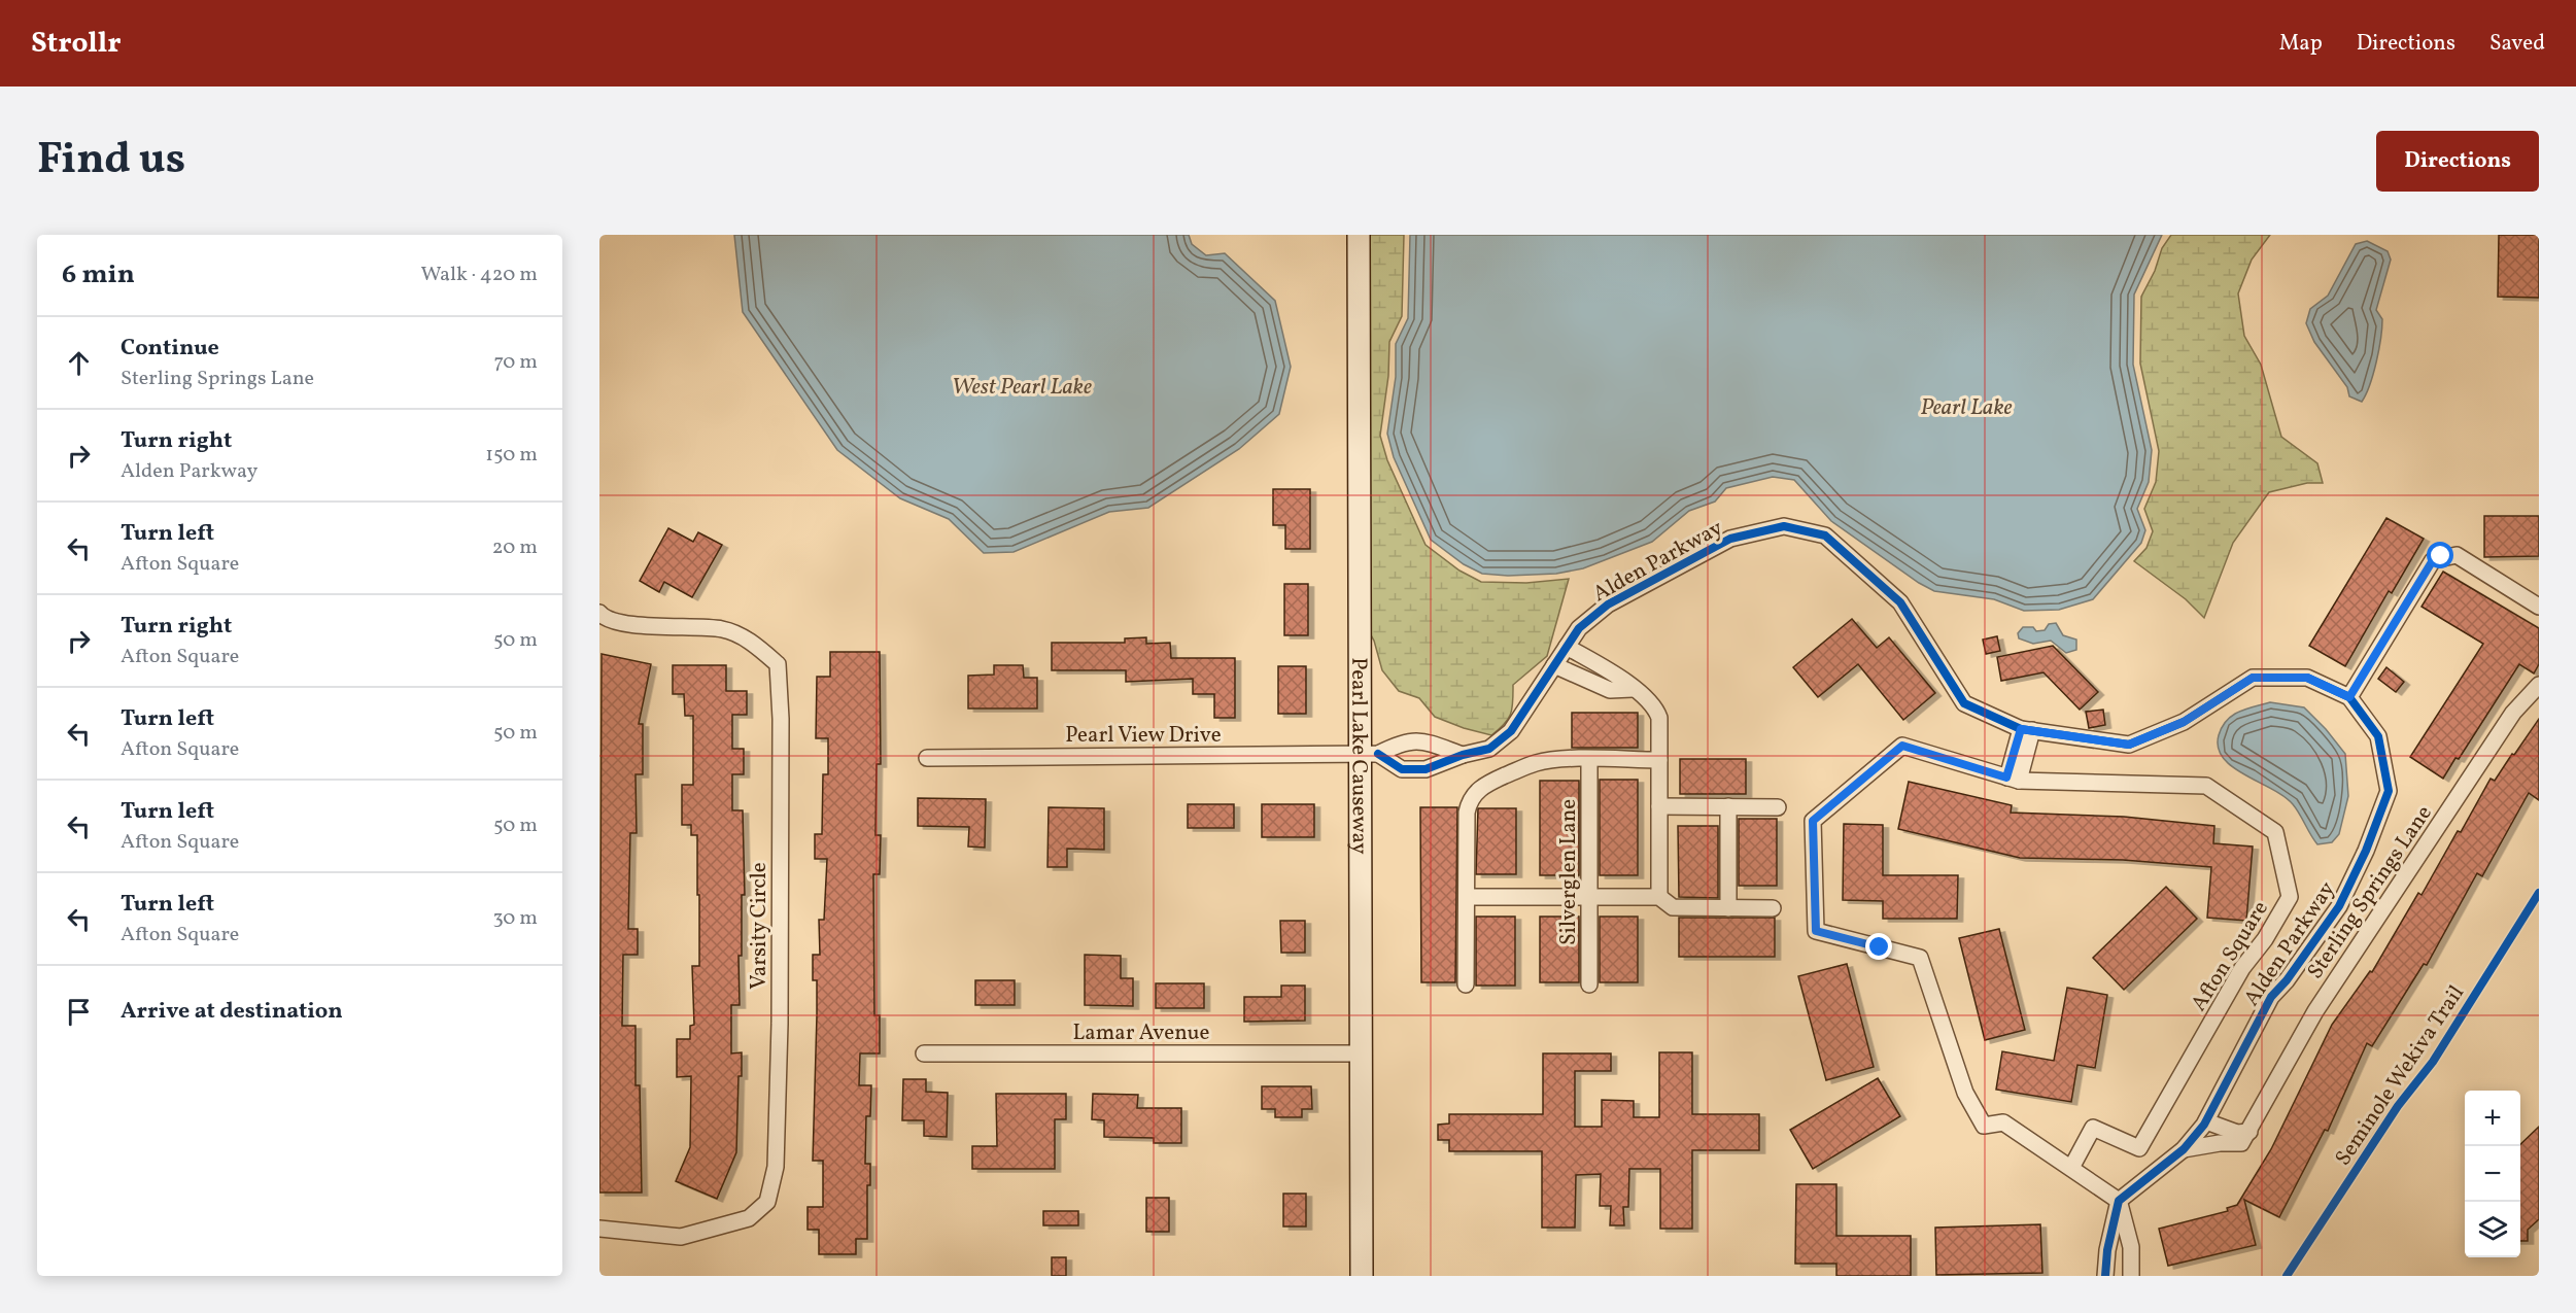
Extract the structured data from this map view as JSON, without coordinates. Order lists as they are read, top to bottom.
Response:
{
  "streets": {
    "street": [
      "Alden Parkway",
      "Pearl View Drive",
      "Pearl Lake Causeway",
      "Silverglen Lane",
      "Sterling Springs Lane",
      "Varsity Circle",
      "Afton Square",
      "Lamar Avenue"
    ],
    "cycle path": ["Seminole Wekiva Trail"]
  },
  "crossings": [
    ["Alden Parkway", "Pearl View Drive"],
    ["Alden Parkway", "Pearl Lake Causeway"],
    ["Alden Parkway", "Afton Square"],
    ["Pearl View Drive", "Pearl Lake Causeway"],
    ["Pearl Lake Causeway", "Lamar Avenue"]
  ],
  "water": ["West Pearl Lake", "Pearl Lake"],
  "page": {
    "header": "Strollr",
    "nav": ["Map", "Directions", "Saved"],
    "title": "Find us",
    "buttons": "Directions",
    "heading": ["6 min", "Walk · 420 m"],
    "list": [
      ["Continue", "Sterling Springs Lane", "70 m"],
      ["Turn right", "Alden Parkway", "150 m"],
      ["Turn left", "Afton Square", "20 m"],
      ["Turn right", "Afton Square", "50 m"],
      ["Turn left", "Afton Square", "50 m"],
      ["Turn left", "Afton Square", "50 m"],
      ["Turn left", "Afton Square", "30 m"],
      "Arrive at destination"
    ],
    "map_buttons": ["+", "−"]
  }
}
